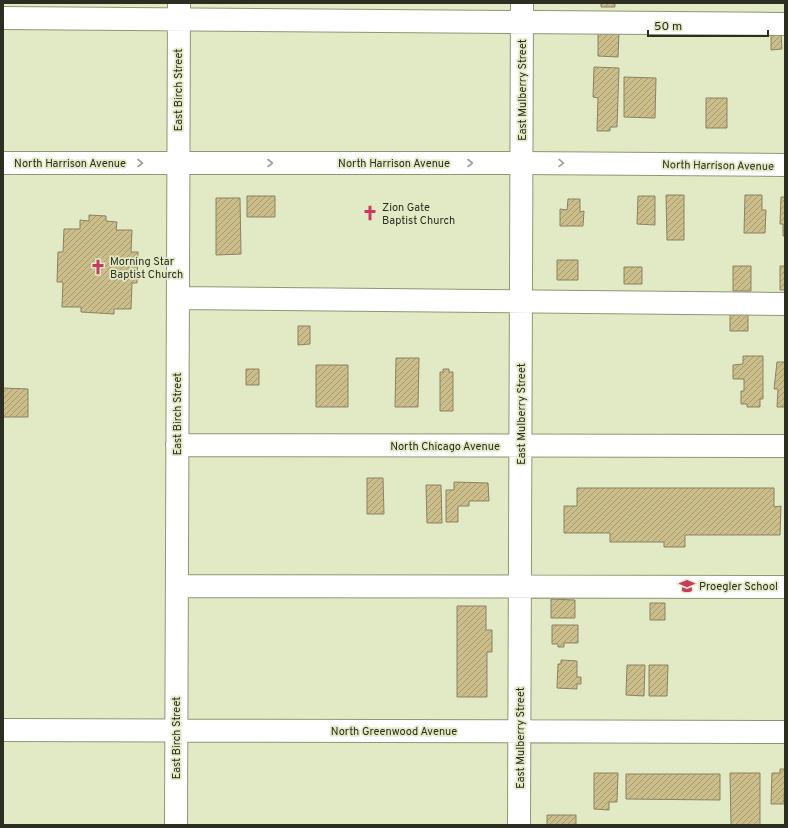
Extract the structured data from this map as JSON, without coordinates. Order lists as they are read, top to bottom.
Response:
{
  "streets": {
    "street": [
      "East Birch Street",
      "East Mulberry Street",
      "North Harrison Avenue",
      "North Chicago Avenue",
      "North Greenwood Avenue"
    ]
  },
  "crossings": [
    ["East Birch Street", "North Harrison Avenue"],
    ["East Birch Street", "North Chicago Avenue"],
    ["East Birch Street", "North Greenwood Avenue"],
    ["East Mulberry Street", "North Harrison Avenue"],
    ["East Mulberry Street", "North Chicago Avenue"],
    ["East Mulberry Street", "North Greenwood Avenue"]
  ],
  "places": {
    "church": ["Zion Gate Baptist Church", "Morning Star Baptist Church"],
    "school or university": ["Proegler School"]
  },
  "scale_bar": "50 m"
}
